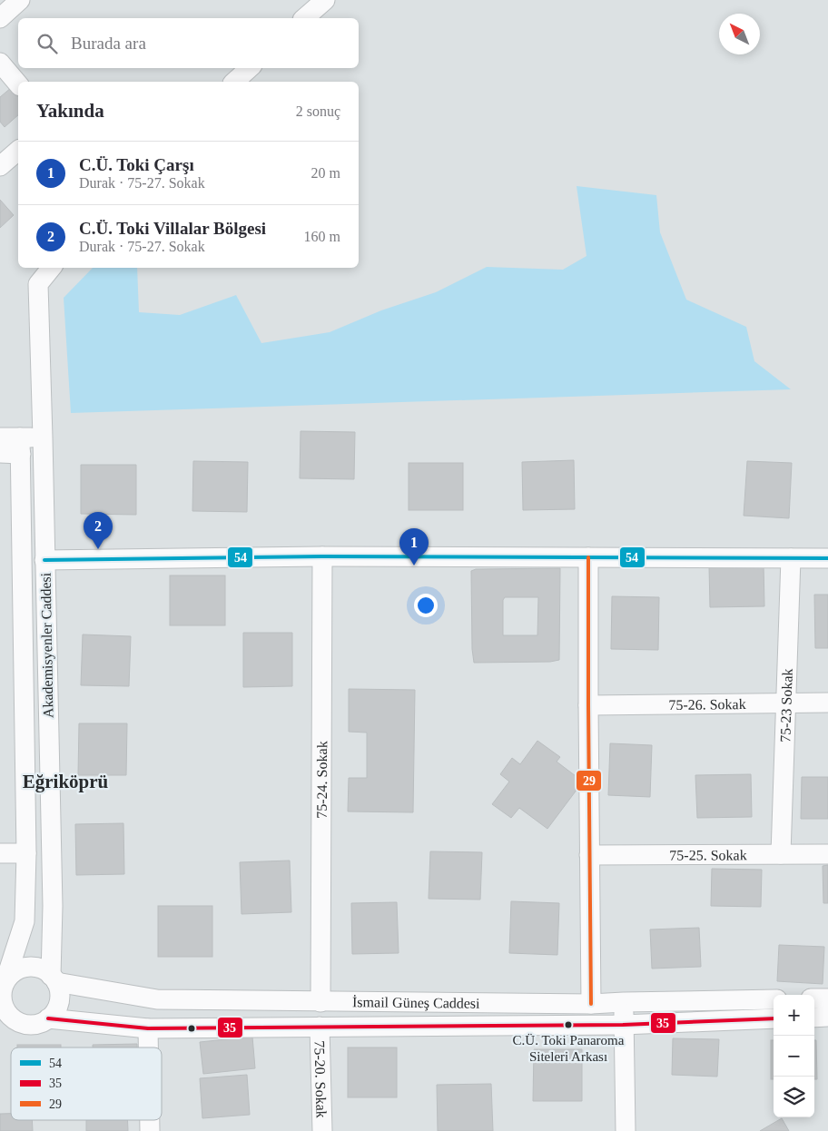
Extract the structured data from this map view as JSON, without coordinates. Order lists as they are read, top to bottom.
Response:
{
  "streets": {
    "street": [
      "Akademisyenler Caddesi",
      "75-26. Sokak",
      "75-23 Sokak",
      "75-24. Sokak",
      "75-25. Sokak",
      "İsmail Güneş Caddesi",
      "75-20. Sokak"
    ]
  },
  "crossings": [
    ["Akademisyenler Caddesi", "İsmail Güneş Caddesi"],
    ["75-26. Sokak", "75-23 Sokak"],
    ["75-23 Sokak", "75-25. Sokak"],
    ["75-24. Sokak", "İsmail Güneş Caddesi"],
    ["İsmail Güneş Caddesi", "75-20. Sokak"]
  ],
  "districts": ["Eğriköprü"],
  "places": ["C.Ü. Toki Panaroma Siteleri Arkası"],
  "lines": ["transit line 54", "transit line 29", "transit line 35"],
  "legend": ["54", "35", "29"],
  "north": "top left",
  "page": {
    "search": "Burada ara",
    "heading": ["Yakında", "2 sonuç"],
    "list": [
      {
        "mark": "1",
        "name": "C.Ü. Toki Çarşı",
        "note": "Durak · 75-27. Sokak",
        "value": "20 m"
      },
      {
        "mark": "2",
        "name": "C.Ü. Toki Villalar Bölgesi",
        "note": "Durak · 75-27. Sokak",
        "value": "160 m"
      }
    ],
    "pins": ["2", "1"],
    "map_buttons": ["+", "−"]
  }
}
